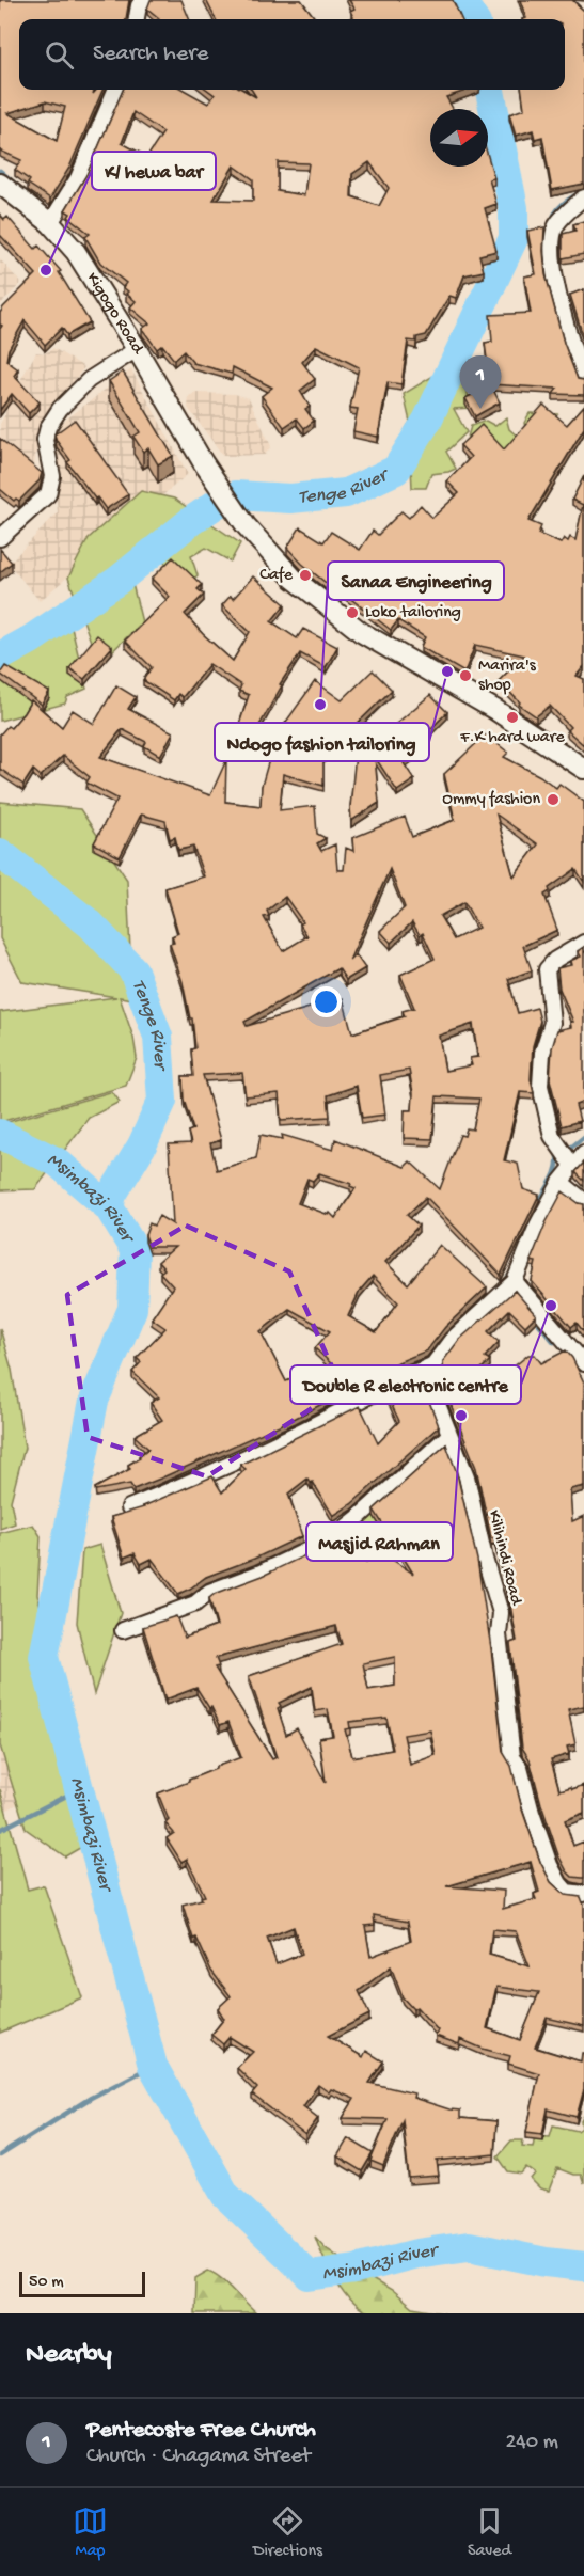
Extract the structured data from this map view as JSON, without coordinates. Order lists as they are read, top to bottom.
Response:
{
  "streets": {
    "street": ["Kigogo Road", "Kilihindi Road"]
  },
  "water": ["Tenge River", "Msimbazi River"],
  "places": [
    "K/ hewa bar",
    "Cafe",
    "Loko tailoring",
    "Ndogo fashion tailoring",
    "Marira's shop",
    "Sanaa Engineering",
    "F.K hard ware",
    "Ommy fashion",
    "Double R electronic centre",
    "Masjid Rahman"
  ],
  "scale_bar": "50 m",
  "north": "right",
  "page": {
    "search": "Search here",
    "pins": "1",
    "scale": "50 m",
    "heading": "Nearby",
    "list": [
      {
        "mark": "1",
        "name": "Pentecoste Free Church",
        "note": "Church · Chagama Street",
        "value": "240 m"
      }
    ],
    "nav": ["Map", "Directions", "Saved"]
  }
}
